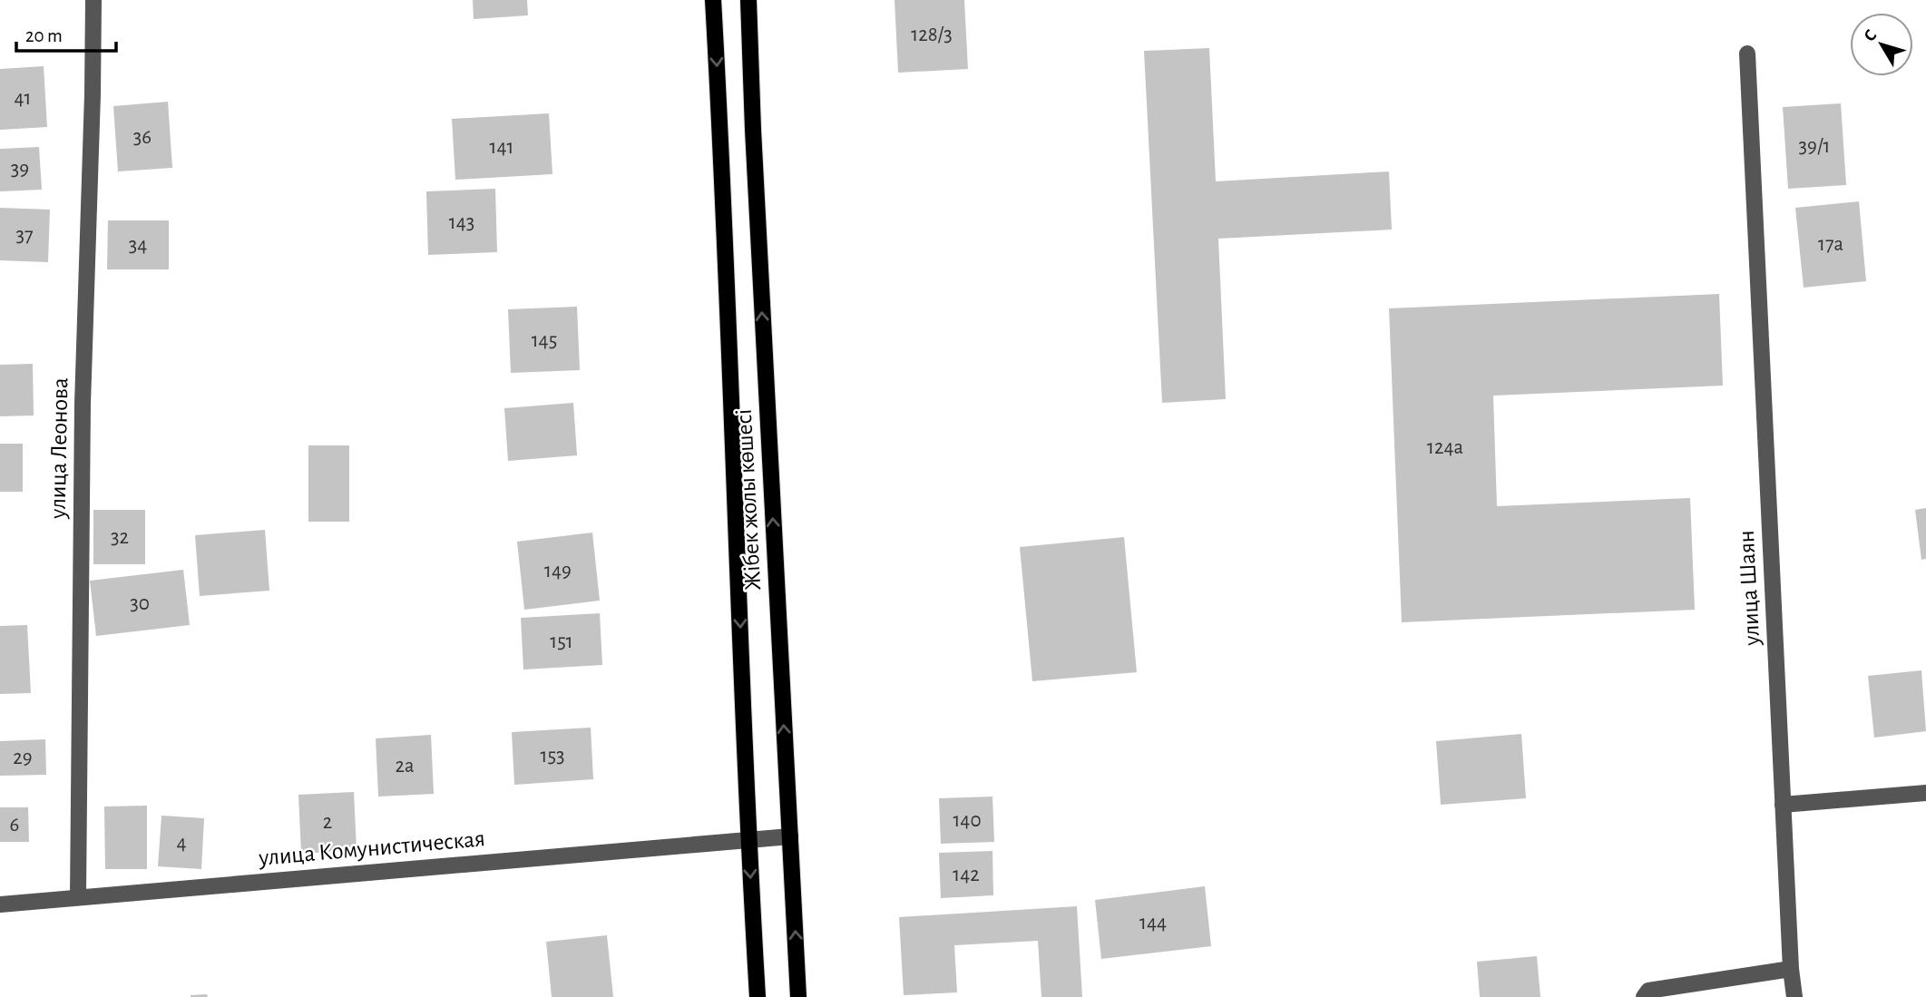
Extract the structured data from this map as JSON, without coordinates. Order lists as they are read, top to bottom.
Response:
{
  "streets": {
    "main road": ["Жібек жолы көшесі"],
    "street": ["улица Леонова", "улица Шаян", "улица Комунистическая"]
  },
  "crossings": [
    ["улица Леонова", "улица Комунистическая"],
    ["Жібек жолы көшесі", "улица Комунистическая"]
  ],
  "house_numbers": [
    "128/3",
    "41",
    "36",
    "39/1",
    "141",
    "39",
    "143",
    "37",
    "17а",
    "34",
    "145",
    "124а",
    "32",
    "149",
    "30",
    "151",
    "153",
    "29",
    "2а",
    "140",
    "2",
    "6",
    "4",
    "142",
    "144"
  ],
  "scale_bar": "20 m",
  "north": "top left"
}
